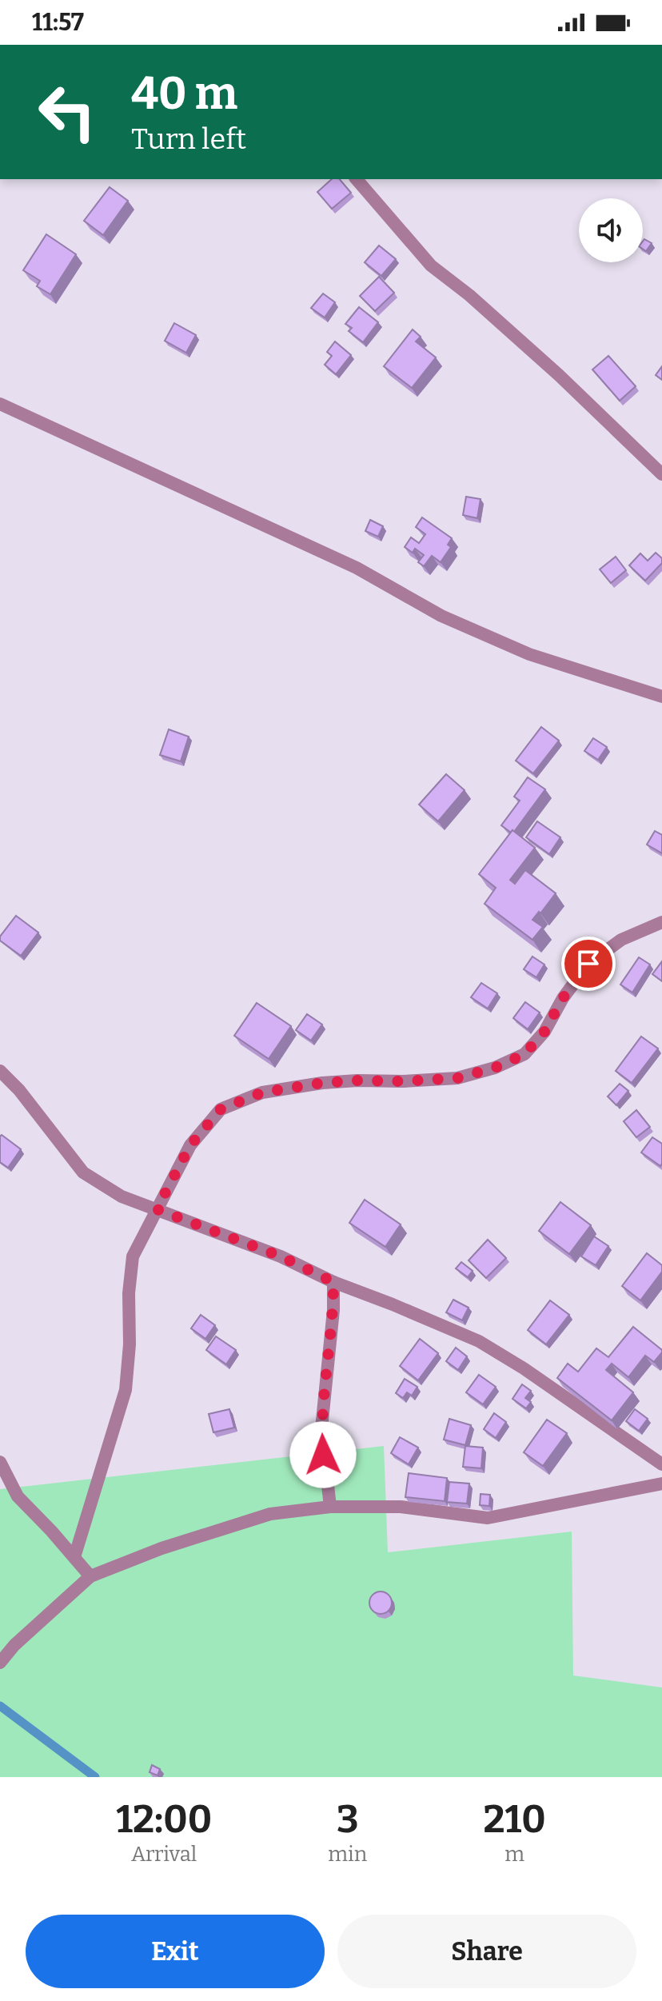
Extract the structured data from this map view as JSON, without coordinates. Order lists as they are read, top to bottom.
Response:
{
  "page": {
    "status": "11:57",
    "turn": ["40 m", "Turn left"],
    "eta": [
      "12:00",
      "Arrival",
      "3",
      "min",
      "210",
      "m"
    ],
    "buttons": ["Exit", "Share"]
  }
}
